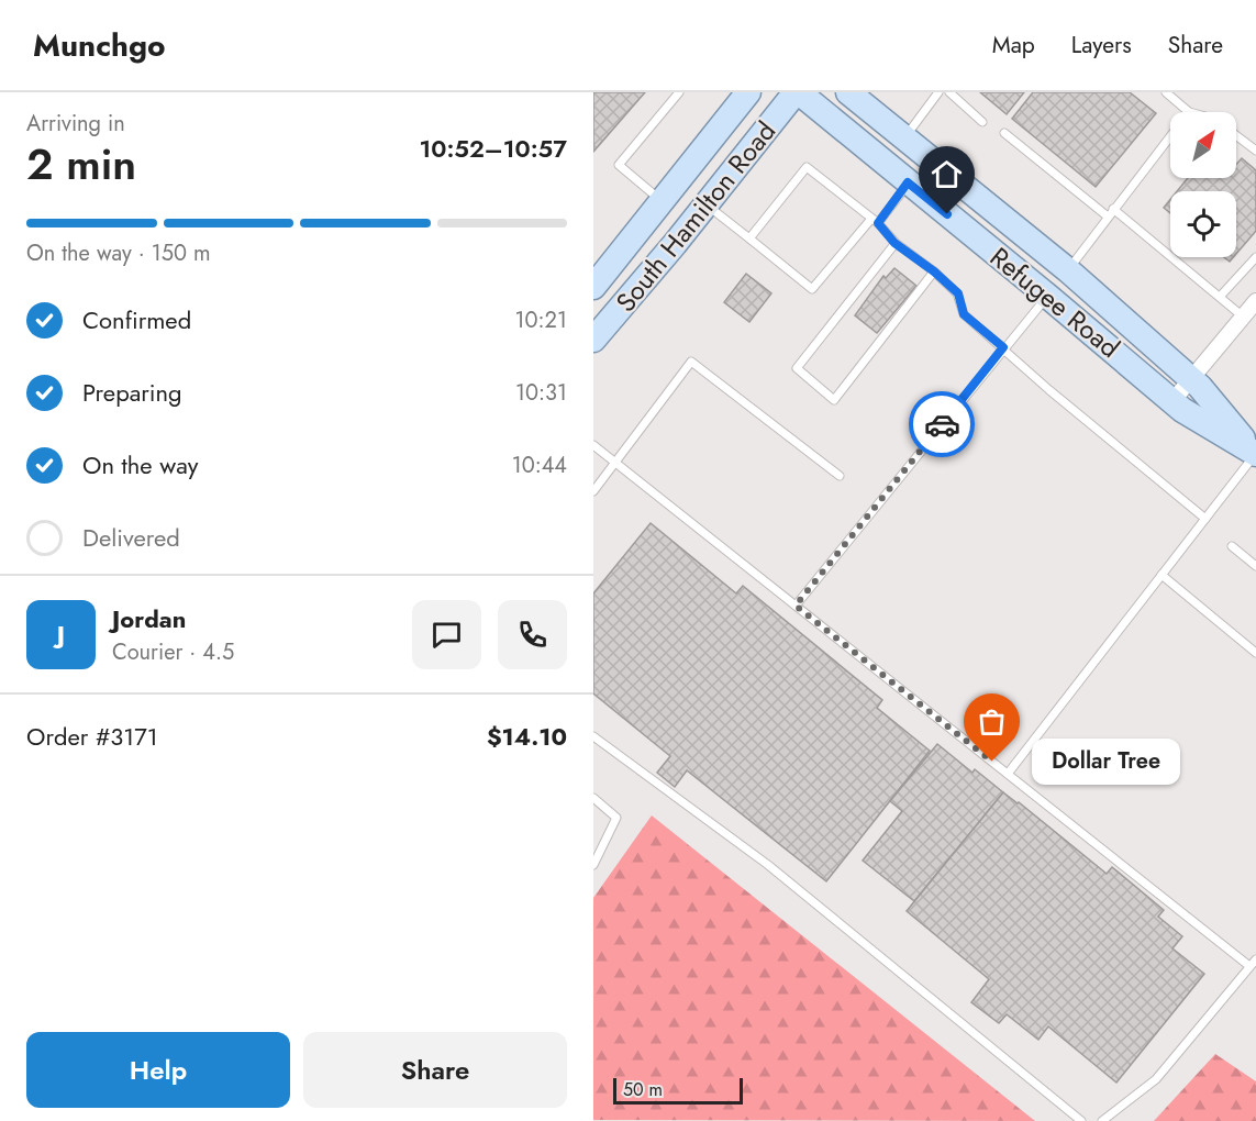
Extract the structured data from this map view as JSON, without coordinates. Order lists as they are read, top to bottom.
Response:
{
  "streets": {
    "main road": ["South Hamilton Road", "Refugee Road"]
  },
  "crossings": [
    ["South Hamilton Road", "Refugee Road"]
  ],
  "places": ["Dollar Tree"],
  "scale_bar": "50 m",
  "north": "top right",
  "page": {
    "header": "Munchgo",
    "nav": ["Map", "Layers", "Share"],
    "heading": ["2 min", "Arriving in", "10:52–10:57"],
    "panel": [
      "Jordan",
      "Courier · 4.5",
      "Order #3171",
      "$14.10"
    ],
    "bar": "On the way · 150 m",
    "list": [
      ["Confirmed", "10:21"],
      ["Preparing", "10:31"],
      ["On the way", "10:44"],
      "Delivered"
    ],
    "round": "J",
    "bubble": "Dollar Tree",
    "buttons": ["Help", "Share"],
    "scale": "50 m"
  }
}
